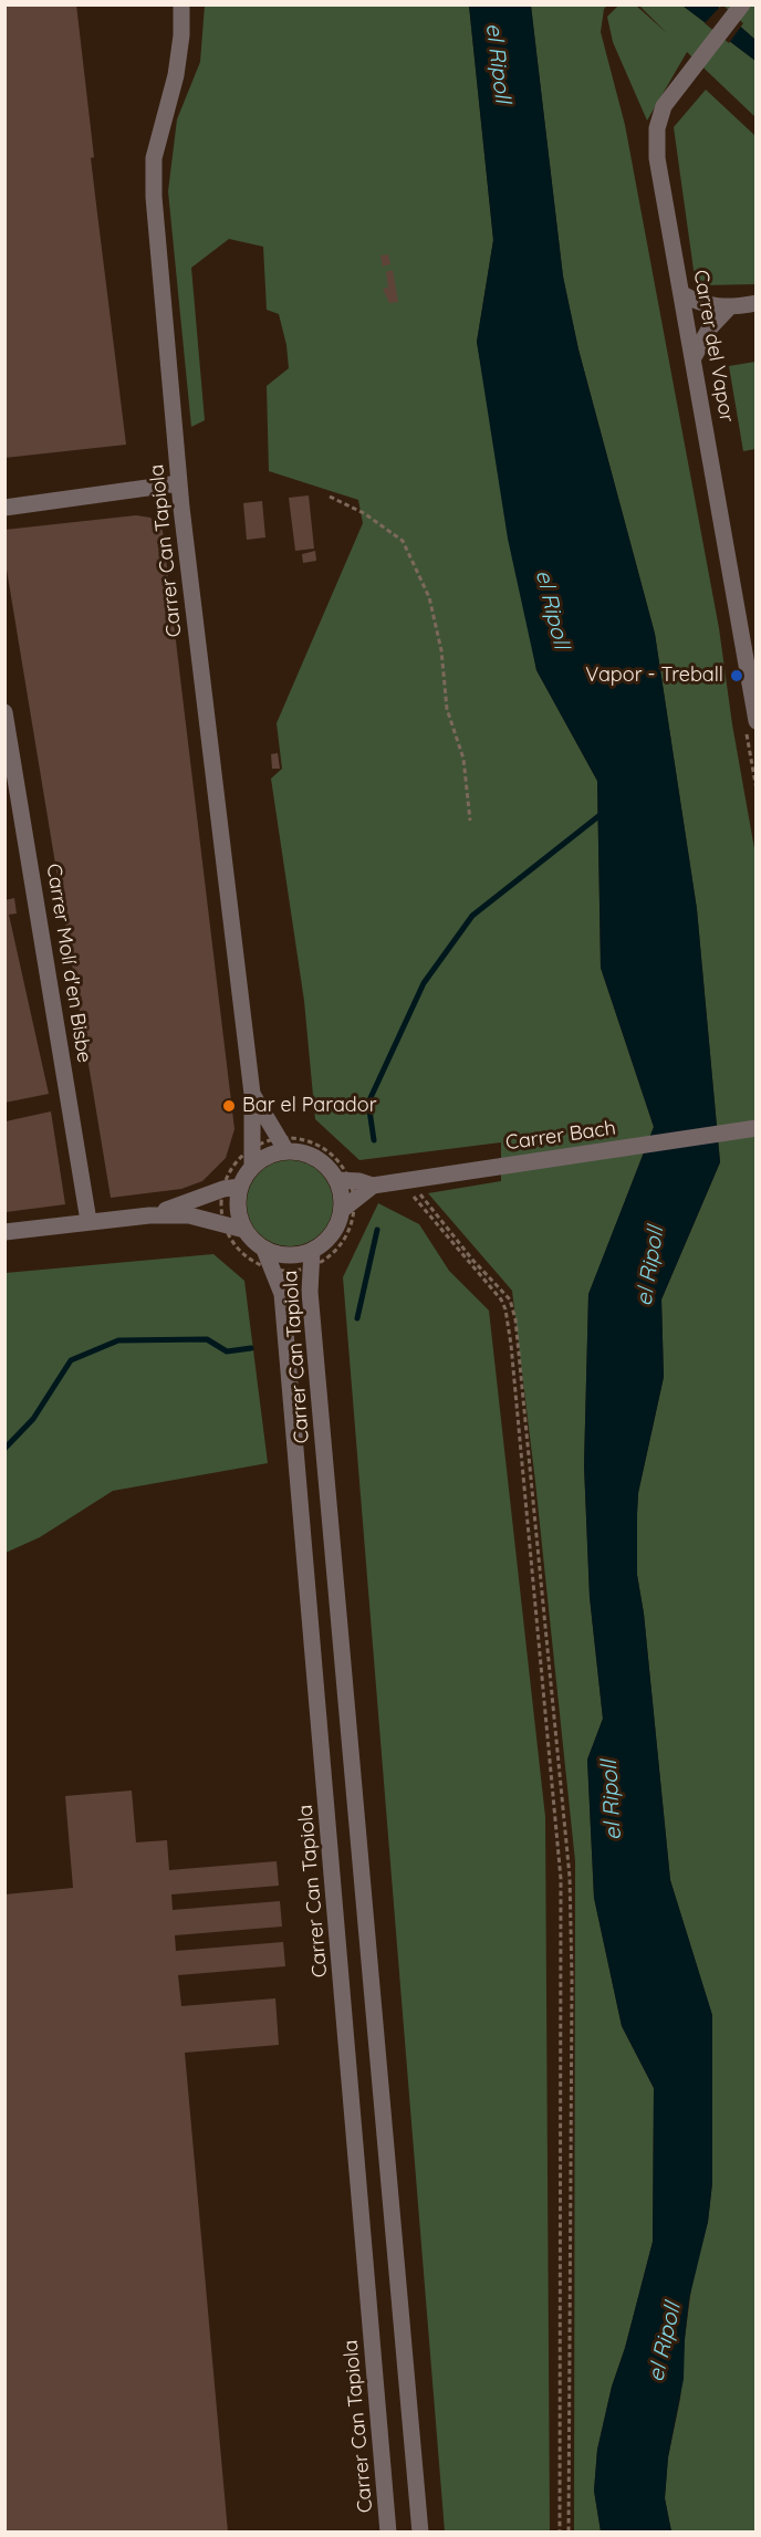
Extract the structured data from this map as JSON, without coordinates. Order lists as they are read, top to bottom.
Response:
{
  "streets": {
    "street": [
      "Carrer del Vapor",
      "Carrer Can Tapiola",
      "Carrer Molí d'en Bisbe",
      "Carrer Bach"
    ]
  },
  "water": ["el Ripoll"],
  "places": ["Vapor - Treball", "Bar el Parador"]
}
